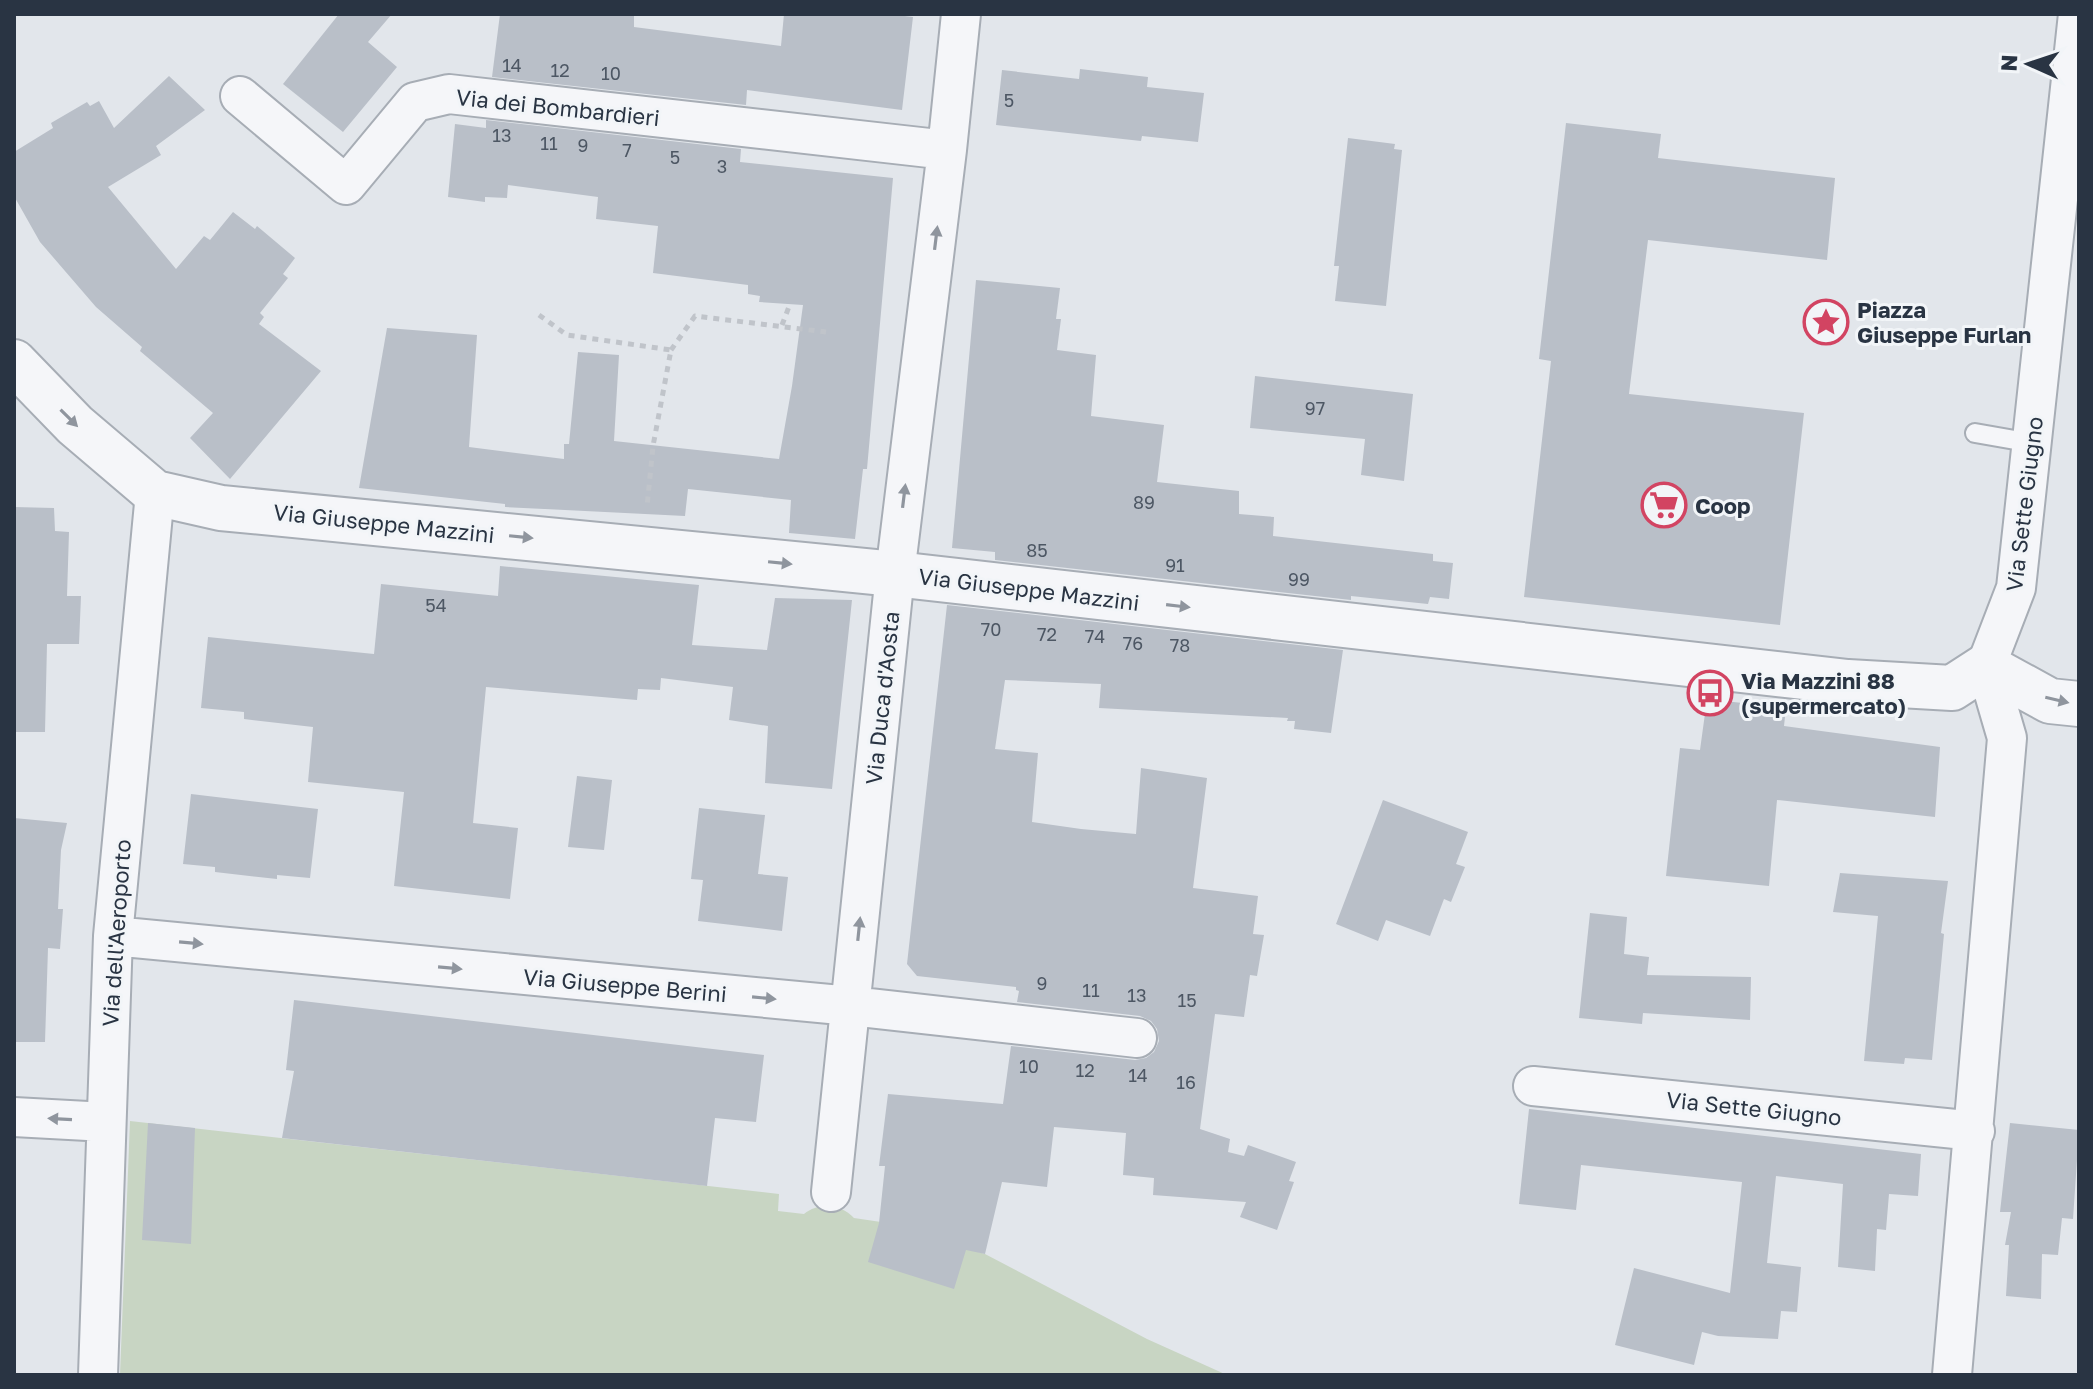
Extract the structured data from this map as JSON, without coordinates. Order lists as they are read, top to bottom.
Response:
{
  "streets": {
    "street": [
      "Via dei Bombardieri",
      "Via Sette Giugno",
      "Via Giuseppe Mazzini",
      "Via Duca d'Aosta",
      "Via dell'Aeroporto",
      "Via Giuseppe Berini"
    ]
  },
  "crossings": [
    ["Via dei Bombardieri", "Via Duca d'Aosta"],
    ["Via Sette Giugno", "Via Giuseppe Mazzini"],
    ["Via Giuseppe Mazzini", "Via Duca d'Aosta"],
    ["Via Giuseppe Mazzini", "Via dell'Aeroporto"],
    ["Via Duca d'Aosta", "Via Giuseppe Berini"],
    ["Via dell'Aeroporto", "Via Giuseppe Berini"]
  ],
  "one_way": ["Via Giuseppe Mazzini", "Via Duca d'Aosta", "Via Giuseppe Berini"],
  "places": {
    "place": ["Piazza Giuseppe Furlan"],
    "supermarket": ["Coop"],
    "bus stop": ["Via Mazzini 88 (supermercato)"]
  },
  "house_numbers": [
    "14",
    "12",
    "10",
    "5",
    "13",
    "11",
    "9",
    "7",
    "5",
    "3",
    "97",
    "89",
    "85",
    "91",
    "99",
    "54",
    "70",
    "72",
    "74",
    "76",
    "78",
    "9",
    "11",
    "13",
    "15",
    "10",
    "12",
    "14",
    "16"
  ],
  "north": "left"
}
